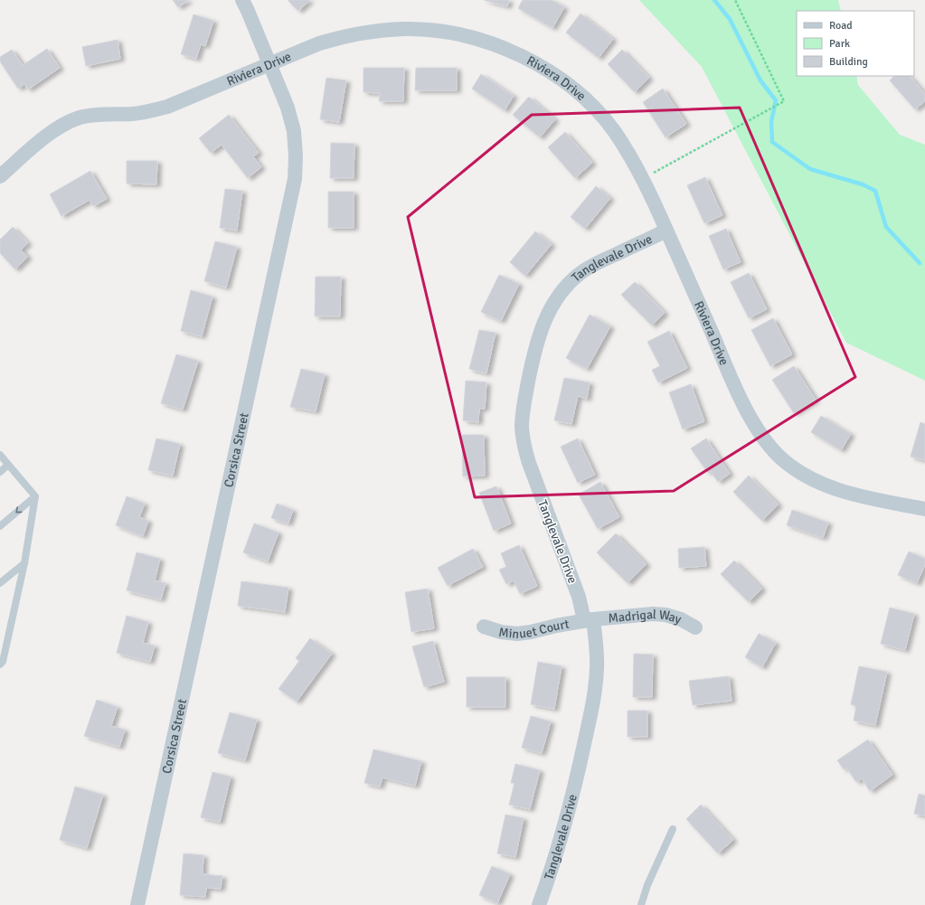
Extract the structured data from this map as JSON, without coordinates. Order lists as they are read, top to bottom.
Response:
{
  "streets": {
    "street": [
      "Riviera Drive",
      "Tanglevale Drive",
      "Corsica Street",
      "Madrigal Way",
      "Minuet Court"
    ]
  },
  "crossings": [
    ["Riviera Drive", "Tanglevale Drive"],
    ["Riviera Drive", "Corsica Street"],
    ["Tanglevale Drive", "Madrigal Way"],
    ["Tanglevale Drive", "Minuet Court"],
    ["Madrigal Way", "Minuet Court"]
  ],
  "legend": ["Road", "Park", "Building"]
}
